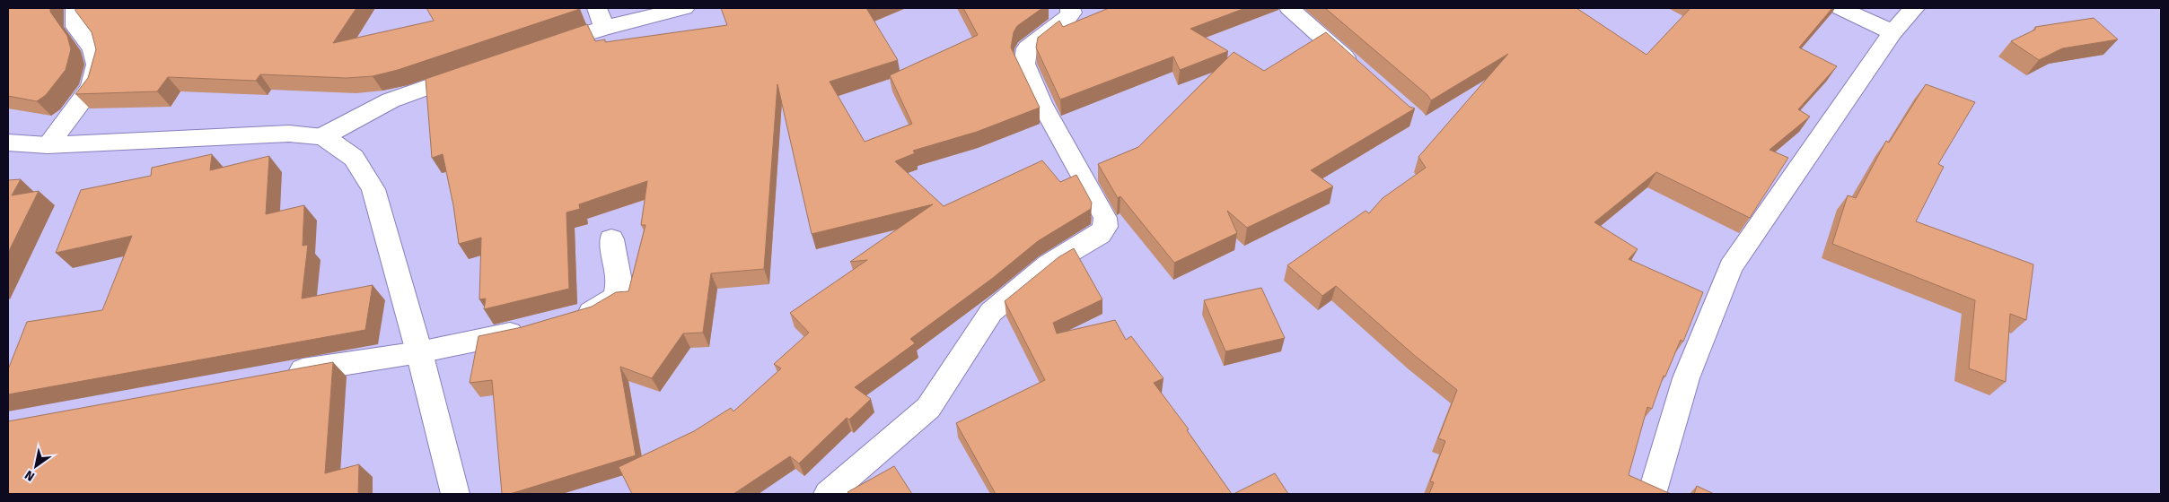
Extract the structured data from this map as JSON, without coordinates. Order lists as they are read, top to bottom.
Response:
{
  "north": "bottom left"
}
